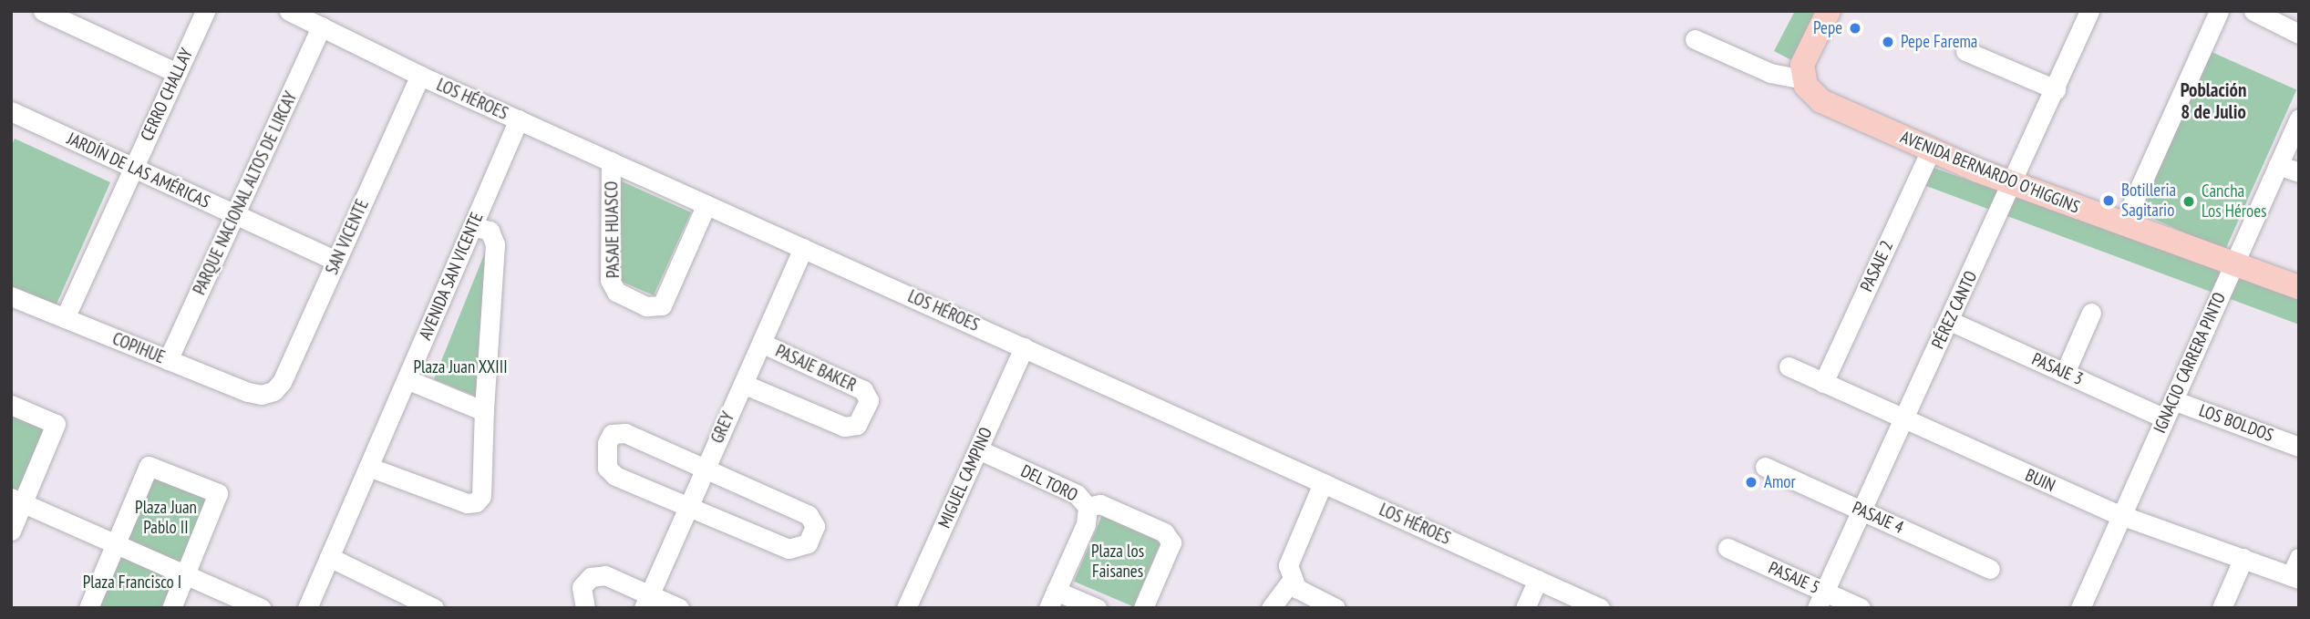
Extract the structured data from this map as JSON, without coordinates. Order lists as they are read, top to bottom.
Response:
{
  "streets": {
    "main road": ["AVENIDA BERNARDO O'HIGGINS"],
    "street": [
      "CERRO CHALLAY",
      "LOS HÉROES",
      "JARDÍN DE LAS AMÉRICAS",
      "PARQUE NACIONAL ALTOS DE LIRCAY",
      "PASAJE HUASCO",
      "SAN VICENTE",
      "PASAJE 2",
      "AVENIDA SAN VICENTE",
      "PÉREZ CANTO",
      "COPIHUE",
      "IGNACIO CARRERA PINTO",
      "PASAJE BAKER",
      "PASAJE 3",
      "LOS BOLDOS",
      "GREY",
      "MIGUEL CAMPINO",
      "BUIN",
      "DEL TORO",
      "PASAJE 4",
      "PASAJE 5"
    ]
  },
  "crossings": [
    ["CERRO CHALLAY", "JARDÍN DE LAS AMÉRICAS"],
    ["CERRO CHALLAY", "COPIHUE"],
    ["LOS HÉROES", "PARQUE NACIONAL ALTOS DE LIRCAY"],
    ["LOS HÉROES", "PASAJE HUASCO"],
    ["LOS HÉROES", "SAN VICENTE"],
    ["LOS HÉROES", "AVENIDA SAN VICENTE"],
    ["LOS HÉROES", "GREY"],
    ["LOS HÉROES", "MIGUEL CAMPINO"],
    ["JARDÍN DE LAS AMÉRICAS", "PARQUE NACIONAL ALTOS DE LIRCAY"],
    ["JARDÍN DE LAS AMÉRICAS", "SAN VICENTE"],
    ["AVENIDA BERNARDO O'HIGGINS", "PASAJE 2"],
    ["AVENIDA BERNARDO O'HIGGINS", "PÉREZ CANTO"],
    ["AVENIDA BERNARDO O'HIGGINS", "IGNACIO CARRERA PINTO"],
    ["PARQUE NACIONAL ALTOS DE LIRCAY", "COPIHUE"],
    ["SAN VICENTE", "COPIHUE"],
    ["PASAJE 2", "BUIN"],
    ["PÉREZ CANTO", "PASAJE 3"],
    ["PÉREZ CANTO", "BUIN"],
    ["PÉREZ CANTO", "PASAJE 4"],
    ["PÉREZ CANTO", "PASAJE 5"],
    ["IGNACIO CARRERA PINTO", "PASAJE 3"],
    ["IGNACIO CARRERA PINTO", "LOS BOLDOS"],
    ["IGNACIO CARRERA PINTO", "BUIN"],
    ["PASAJE BAKER", "GREY"],
    ["MIGUEL CAMPINO", "DEL TORO"]
  ],
  "districts": ["Población 8 de Julio"],
  "parks": [
    "Plaza Juan XXIII",
    "Plaza Juan Pablo II",
    "Plaza los Faisanes",
    "Plaza Francisco I"
  ],
  "places": [
    "Pepe",
    "Pepe Farema",
    "Botilleria Sagitario",
    "Cancha Los Héroes",
    "Amor"
  ]
}
